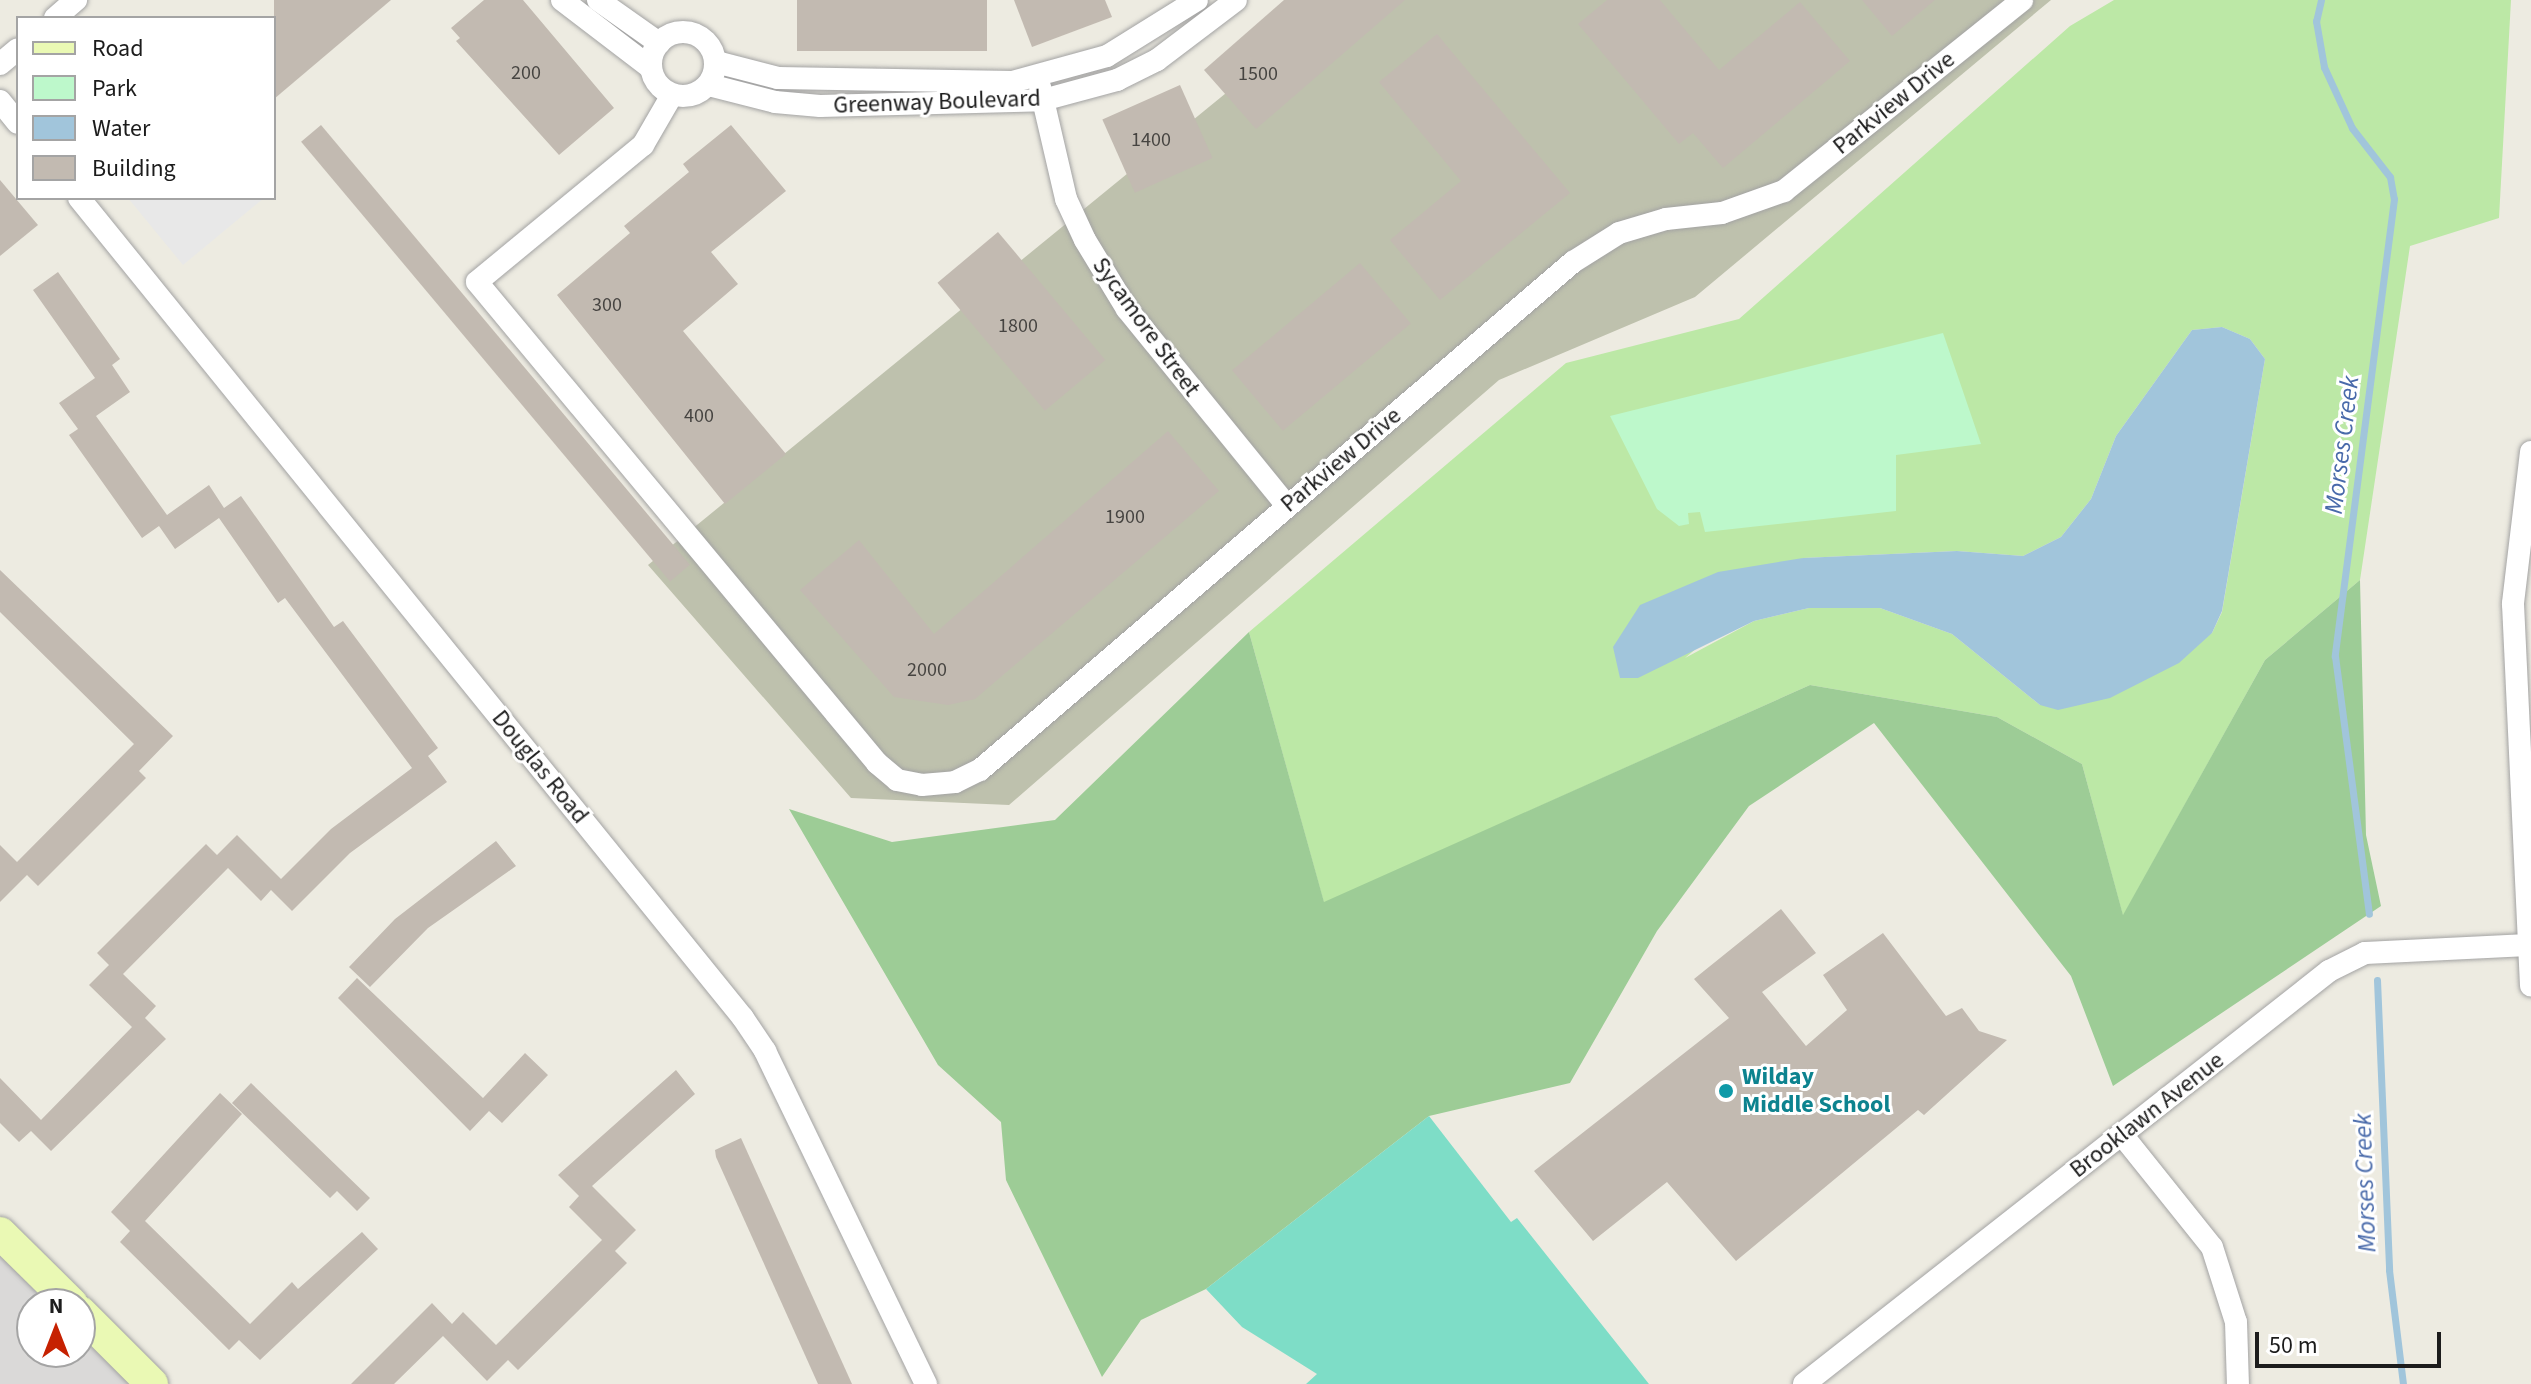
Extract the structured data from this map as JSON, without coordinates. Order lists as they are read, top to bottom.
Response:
{
  "streets": {
    "street": [
      "Greenway Boulevard",
      "Parkview Drive",
      "Sycamore Street",
      "Douglas Road",
      "Brooklawn Avenue"
    ]
  },
  "crossings": [
    ["Greenway Boulevard", "Parkview Drive"],
    ["Greenway Boulevard", "Sycamore Street"],
    ["Parkview Drive", "Sycamore Street"]
  ],
  "water": ["Morses Creek"],
  "places": ["Wilday Middle School"],
  "house_numbers": [
    "200",
    "1500",
    "1400",
    "300",
    "1800",
    "400",
    "1900",
    "2000"
  ],
  "legend": [
    "Road",
    "Park",
    "Water",
    "Building"
  ],
  "scale_bar": "50 m",
  "north": "top"
}
